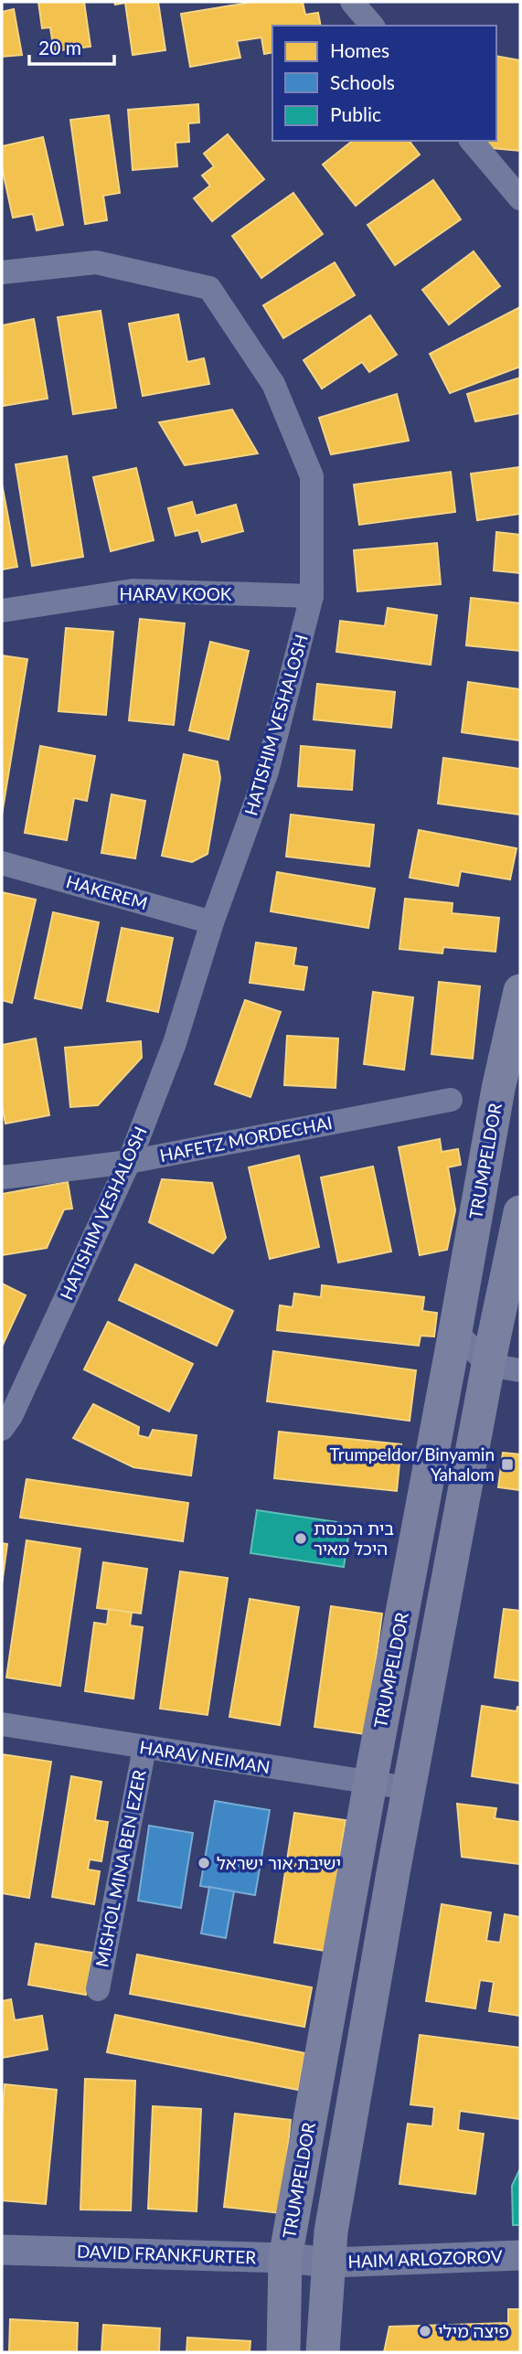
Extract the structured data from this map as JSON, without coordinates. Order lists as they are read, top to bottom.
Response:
{
  "streets": {
    "main road": ["TRUMPELDOR"],
    "street": [
      "HARAV KOOK",
      "HATISHIM VESHALOSH",
      "HAKEREM",
      "HAFETZ MORDECHAI",
      "HARAV NEIMAN",
      "MISHOL MINA BEN EZER",
      "DAVID FRANKFURTER",
      "HAIM ARLOZOROV"
    ]
  },
  "crossings": [
    ["HARAV KOOK", "HATISHIM VESHALOSH"],
    ["HATISHIM VESHALOSH", "HAKEREM"],
    ["HATISHIM VESHALOSH", "HAFETZ MORDECHAI"],
    ["TRUMPELDOR", "HARAV NEIMAN"],
    ["TRUMPELDOR", "DAVID FRANKFURTER"],
    ["HARAV NEIMAN", "MISHOL MINA BEN EZER"],
    ["DAVID FRANKFURTER", "HAIM ARLOZOROV"]
  ],
  "places": {
    "transit": ["Trumpeldor/Binyamin Yahalom"],
    "other": ["בית הכנסת היכל מאיר", "ישיבת אור ישראל", "פיצה מילי"]
  },
  "legend": ["Homes", "Schools", "Public"],
  "scale_bar": "20 m"
}
